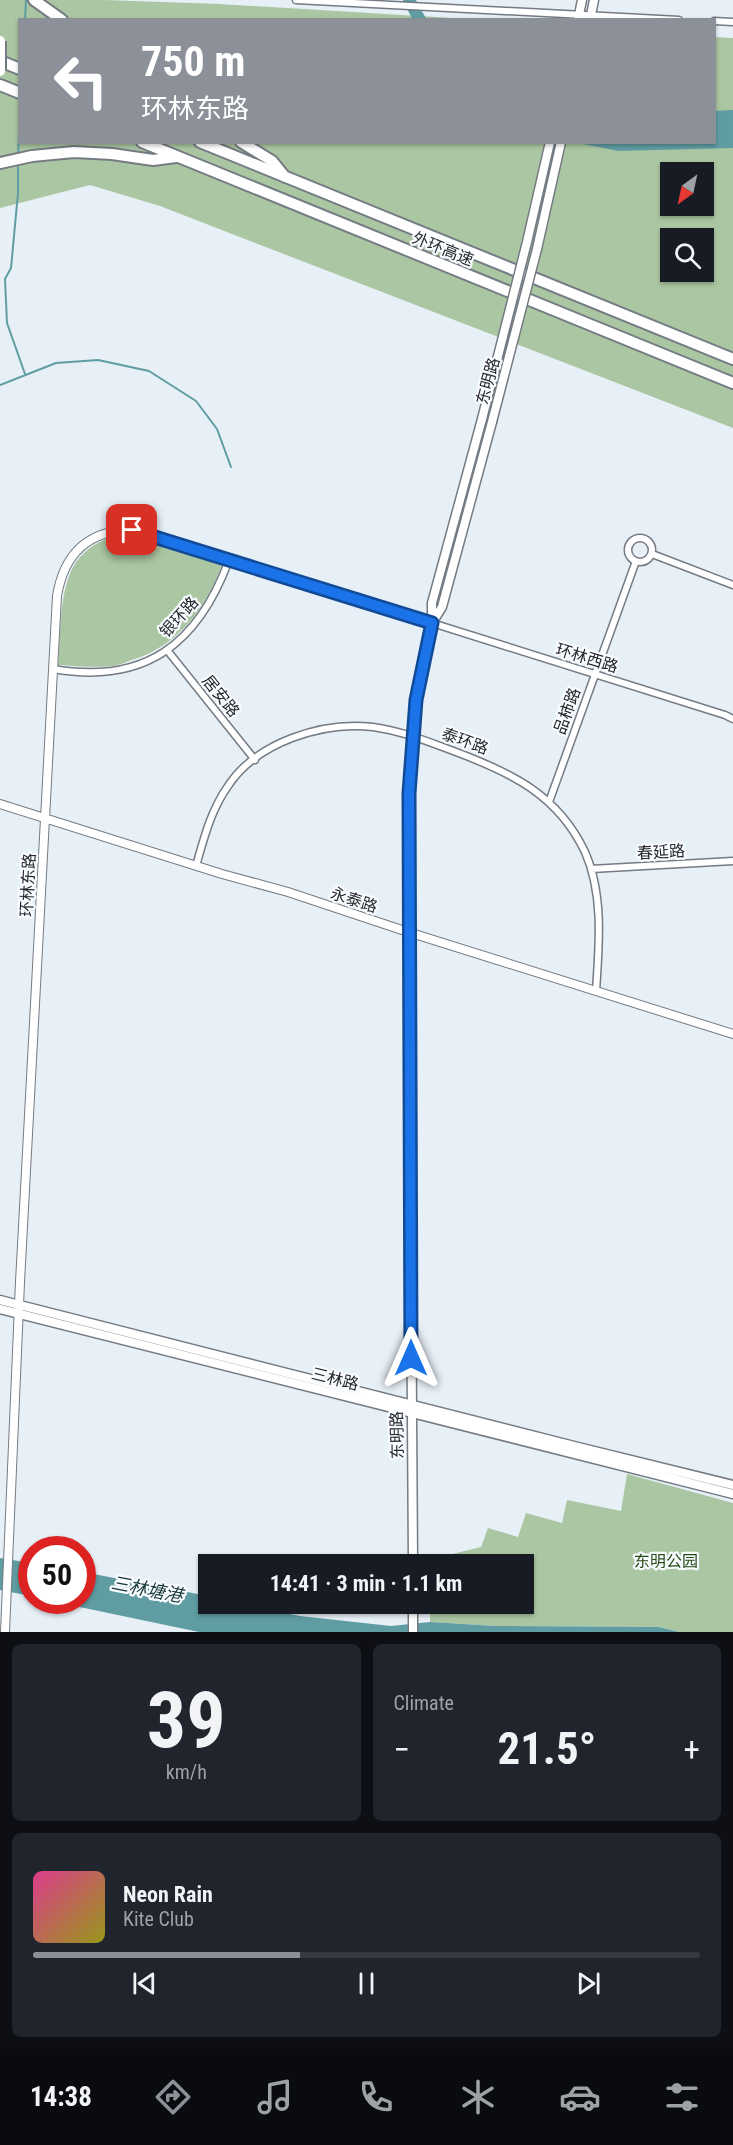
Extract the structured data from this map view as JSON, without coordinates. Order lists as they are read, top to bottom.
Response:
{
  "streets": {
    "highway": ["外环高速"],
    "main road": ["东明路", "三林路"],
    "street": [
      "银环路",
      "环林西路",
      "居安路",
      "品柿路",
      "泰环路",
      "春延路",
      "环林东路",
      "永泰路"
    ]
  },
  "crossings": [
    ["东明路", "环林西路"],
    ["东明路", "泰环路"],
    ["东明路", "环林东路"],
    ["东明路", "永泰路"],
    ["东明路", "三林路"],
    ["银环路", "居安路"],
    ["银环路", "环林东路"],
    ["环林西路", "品柿路"],
    ["环林西路", "环林东路"],
    ["居安路", "泰环路"],
    ["品柿路", "泰环路"],
    ["泰环路", "春延路"],
    ["泰环路", "永泰路"],
    ["环林东路", "永泰路"],
    ["环林东路", "三林路"]
  ],
  "water": ["三林塘港"],
  "parks": ["东明公园"],
  "north": "bottom left",
  "page": {
    "turn": ["750 m", "环林东路"],
    "limit": "50",
    "trip": "14:41 · 3 min · 1.1 km",
    "tile": [
      ["39", "km/h"],
      "Climate"
    ],
    "heat": ["−", "21.5°", "+"],
    "song": ["Neon Rain", "Kite Club"],
    "tabs": "14:38"
  }
}
